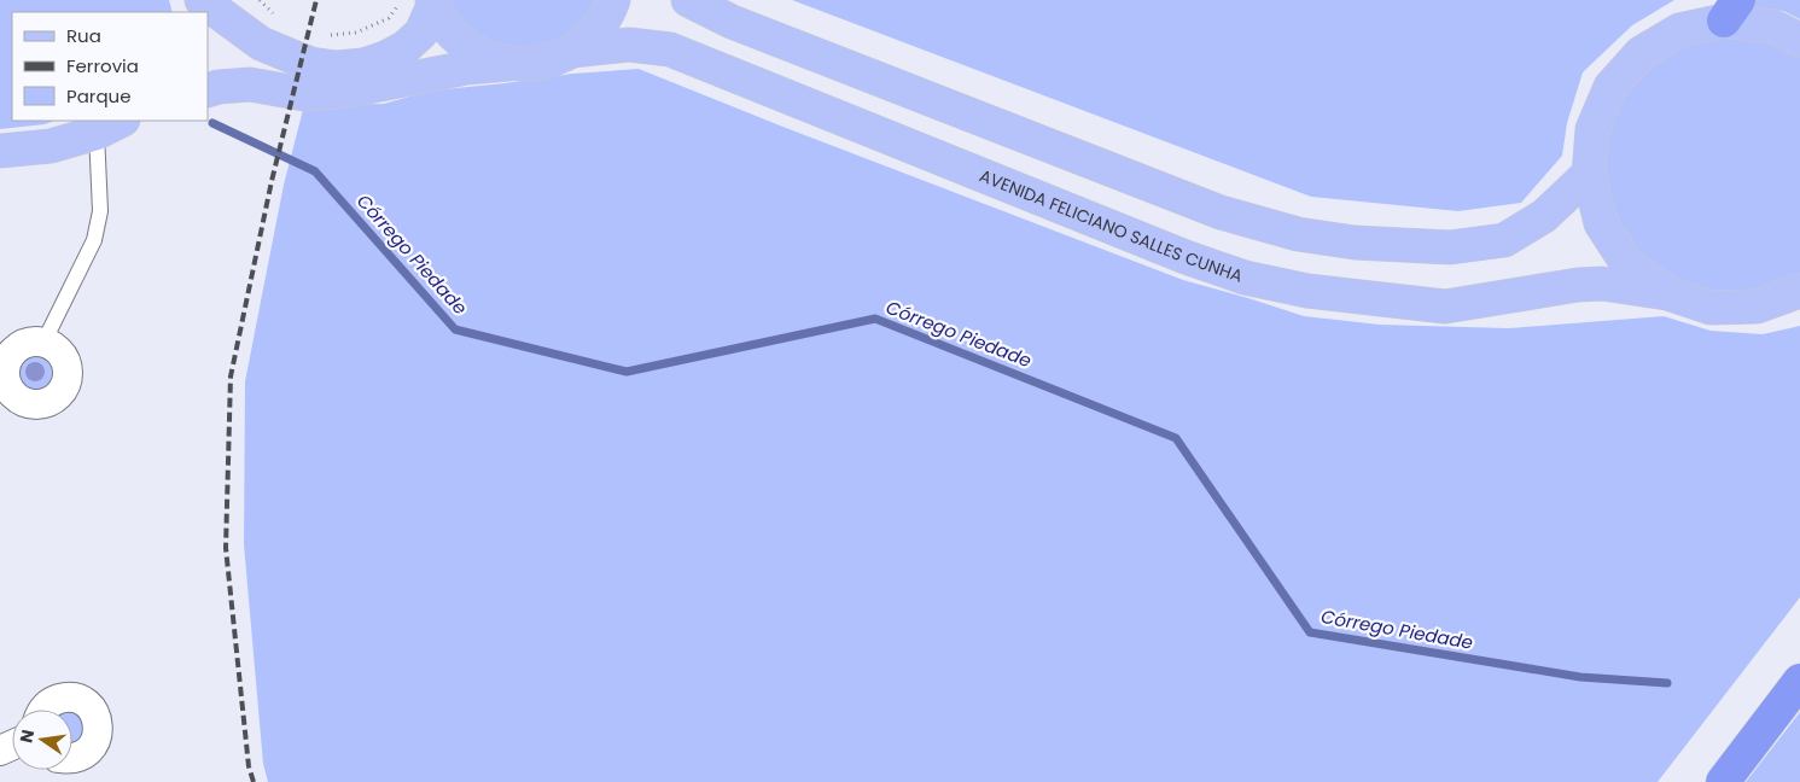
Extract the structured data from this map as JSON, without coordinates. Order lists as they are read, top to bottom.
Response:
{
  "streets": {
    "main road": ["AVENIDA FELICIANO SALLES CUNHA"]
  },
  "water": ["Córrego Piedade"],
  "legend": ["Rua", "Ferrovia", "Parque"],
  "north": "left"
}
